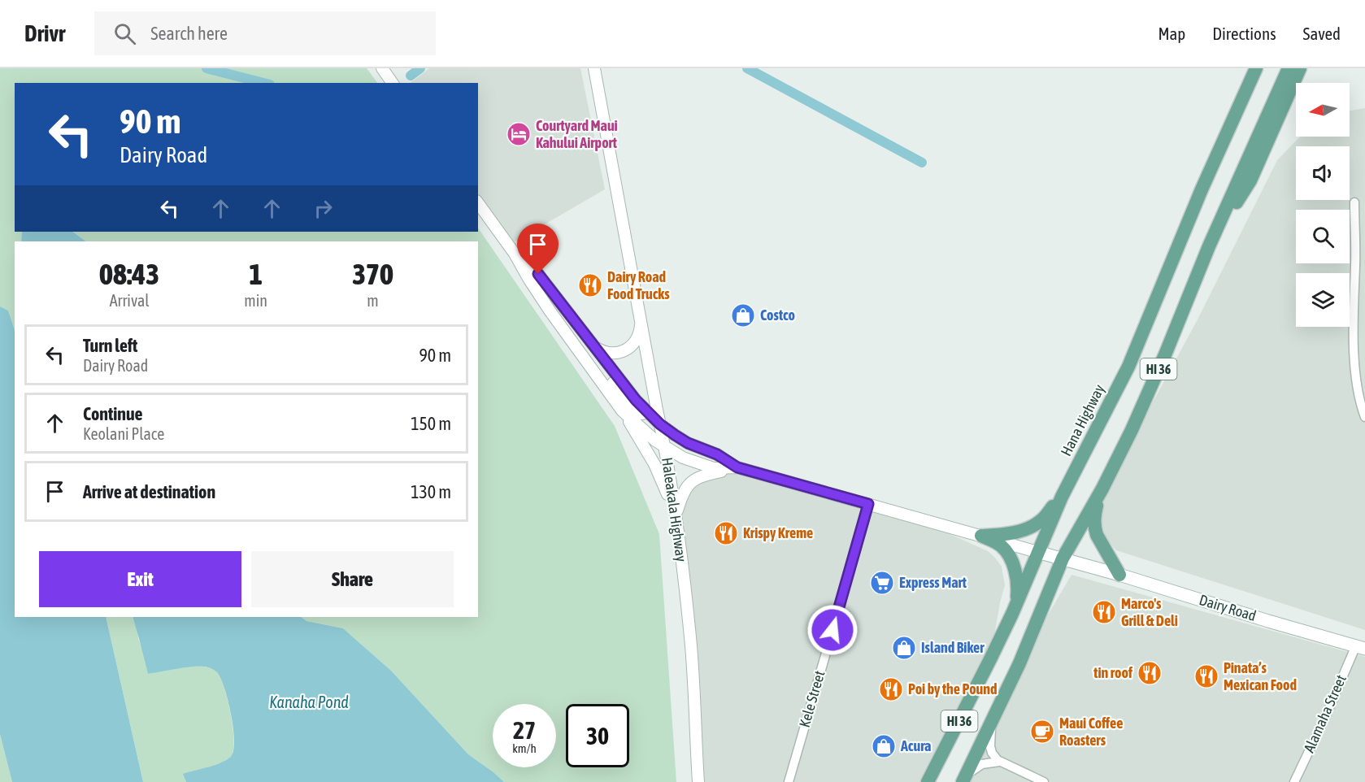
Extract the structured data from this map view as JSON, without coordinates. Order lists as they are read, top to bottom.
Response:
{
  "streets": {
    "main road": ["HI 36", "Hana Highway", "Dairy Road"],
    "street": ["Haleakala Highway", "Kele Street", "Alamaha Street"]
  },
  "crossings": [
    ["HI 36", "Dairy Road"],
    ["Hana Highway", "Dairy Road"],
    ["Dairy Road", "Alamaha Street"]
  ],
  "water": ["Kanaha Pond"],
  "places": {
    "hotel": ["Courtyard Maui Kahului Airport"],
    "restaurant": [
      "Dairy Road Food Trucks",
      "Krispy Kreme",
      "Marco's Grill & Deli",
      "tin roof",
      "Pinata’s Mexican Food",
      "Poi by the Pound"
    ],
    "shop": ["Costco", "Island Biker", "Acura"],
    "supermarket": ["Express Mart"],
    "cafe": ["Maui Coffee Roasters"]
  },
  "north": "left",
  "page": {
    "header": "Drivr",
    "search": "Search here",
    "nav": ["Map", "Directions", "Saved"],
    "turn": ["90 m", "Dairy Road"],
    "eta": [
      "08:43",
      "Arrival",
      "1",
      "min",
      "370",
      "m"
    ],
    "list": [
      {
        "name": "Turn left",
        "note": "Dairy Road",
        "value": "90 m"
      },
      {
        "name": "Continue",
        "note": "Keolani Place",
        "value": "150 m"
      },
      {
        "name": "Arrive at destination",
        "value": "130 m"
      }
    ],
    "buttons": ["Exit", "Share"],
    "speed": "27 km/h",
    "limit": "30"
  }
}
